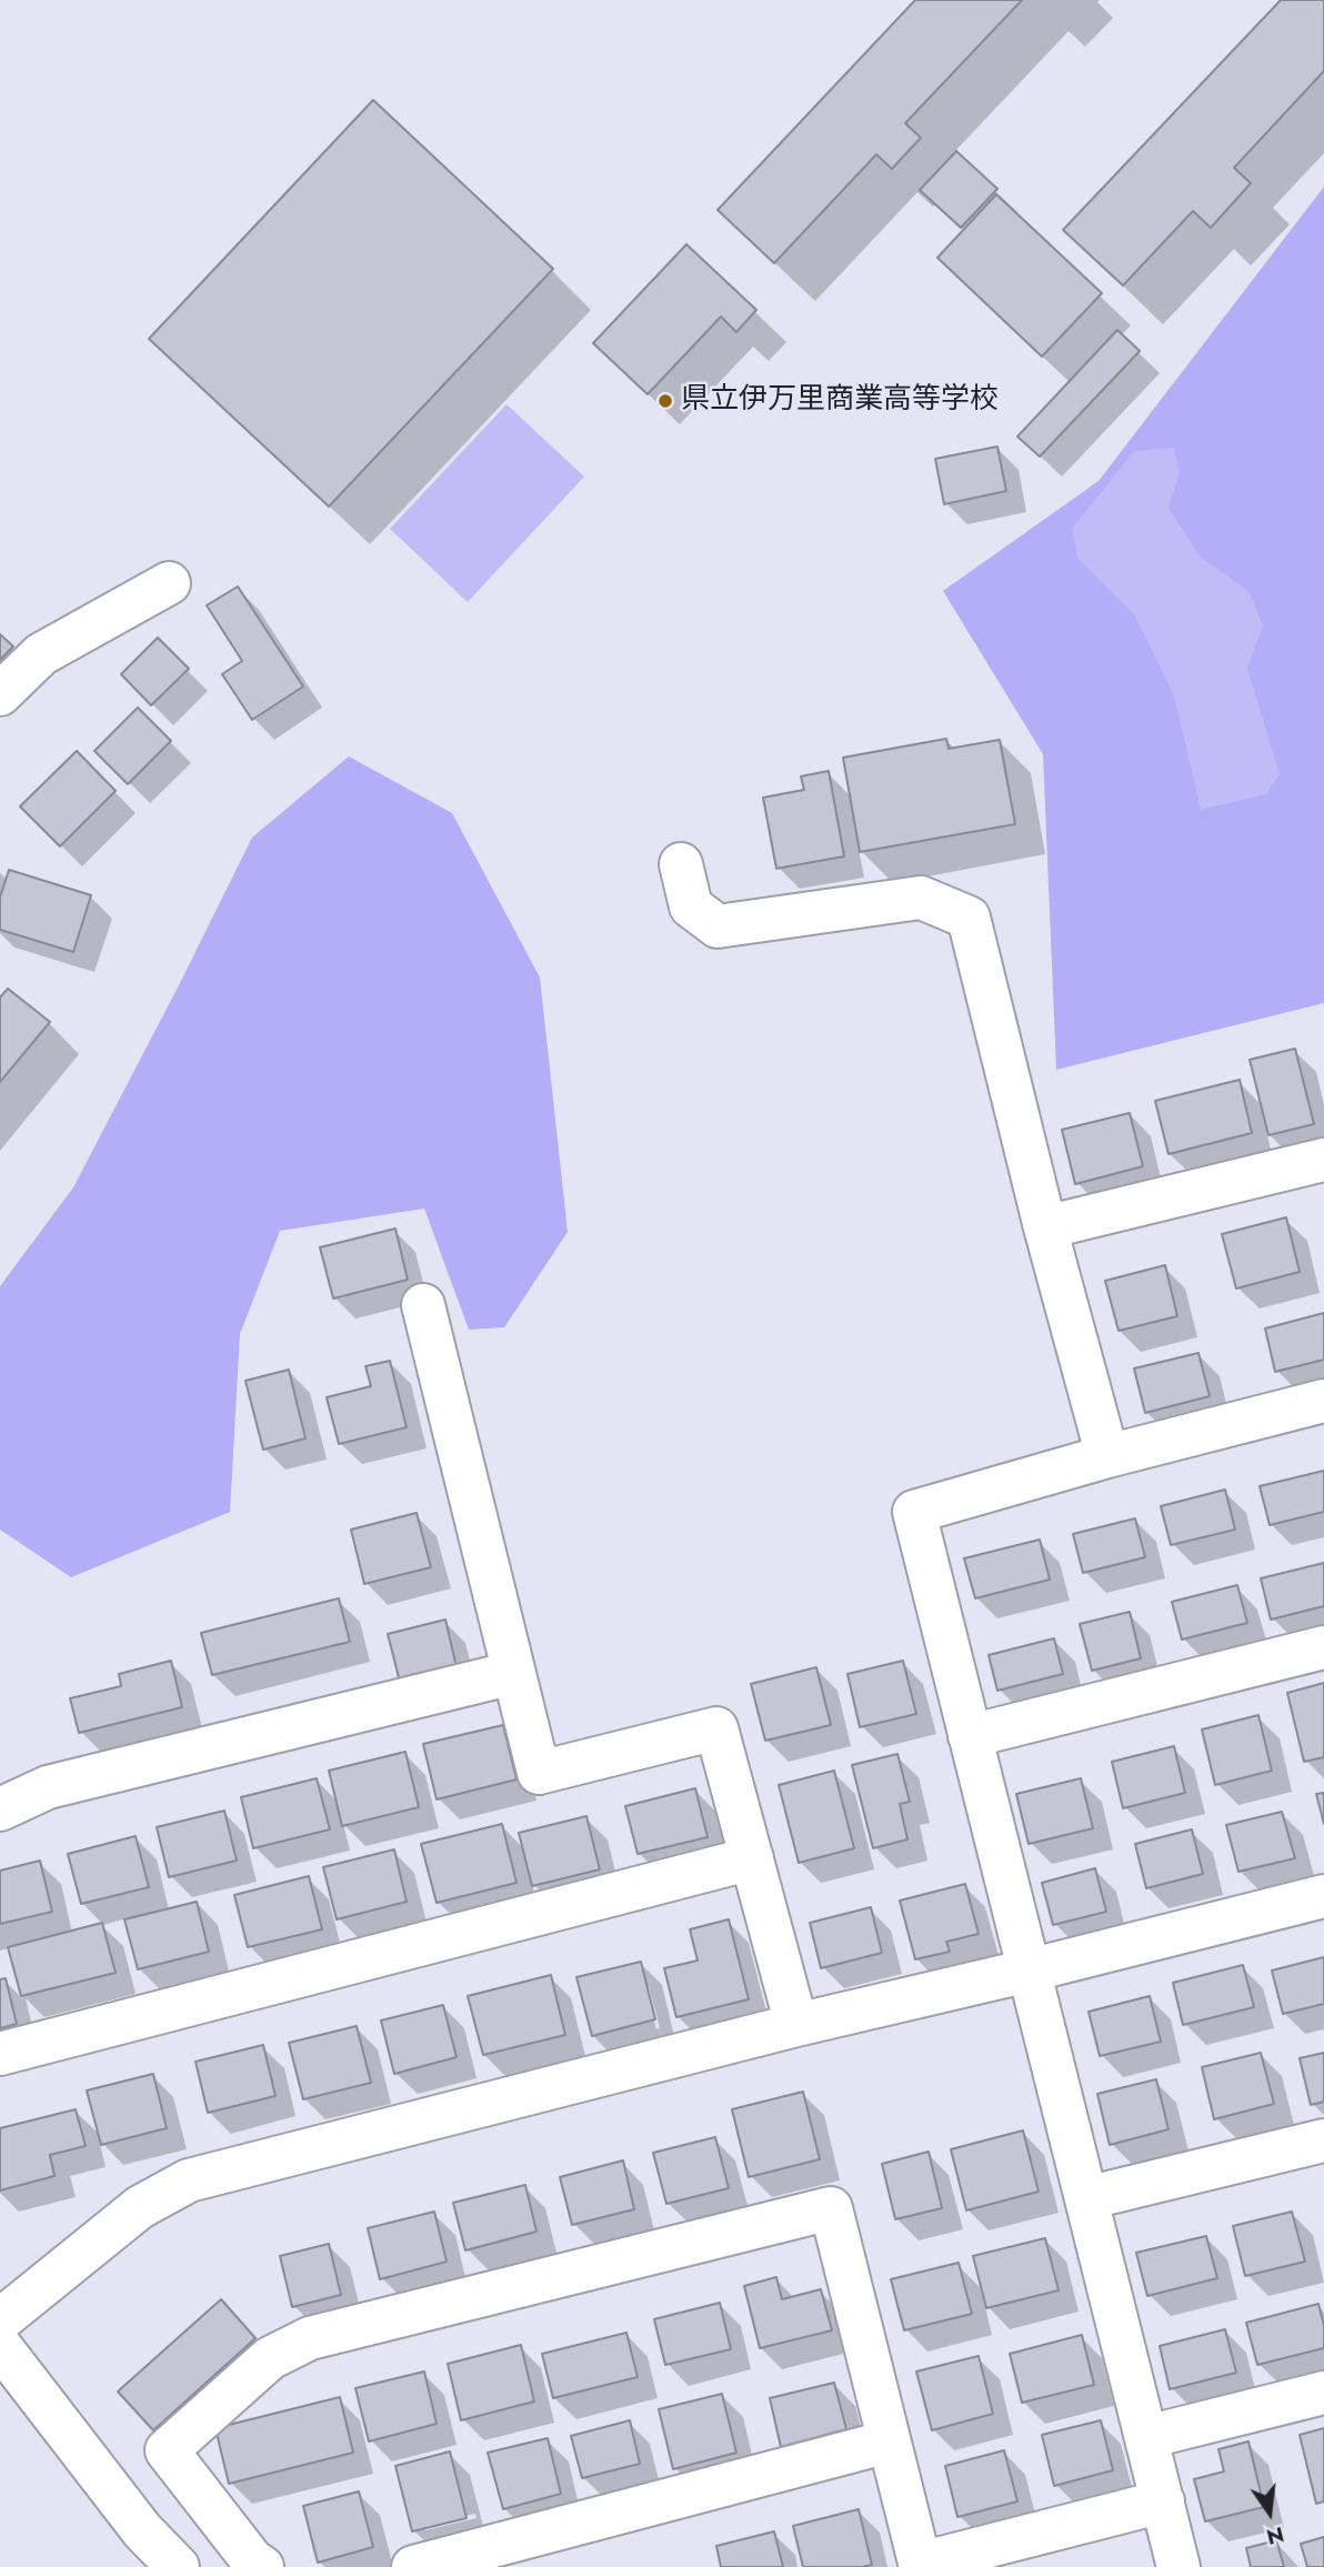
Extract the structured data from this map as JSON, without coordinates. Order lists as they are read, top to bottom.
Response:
{
  "places": ["県立伊万里商業高等学校"],
  "north": "bottom"
}
